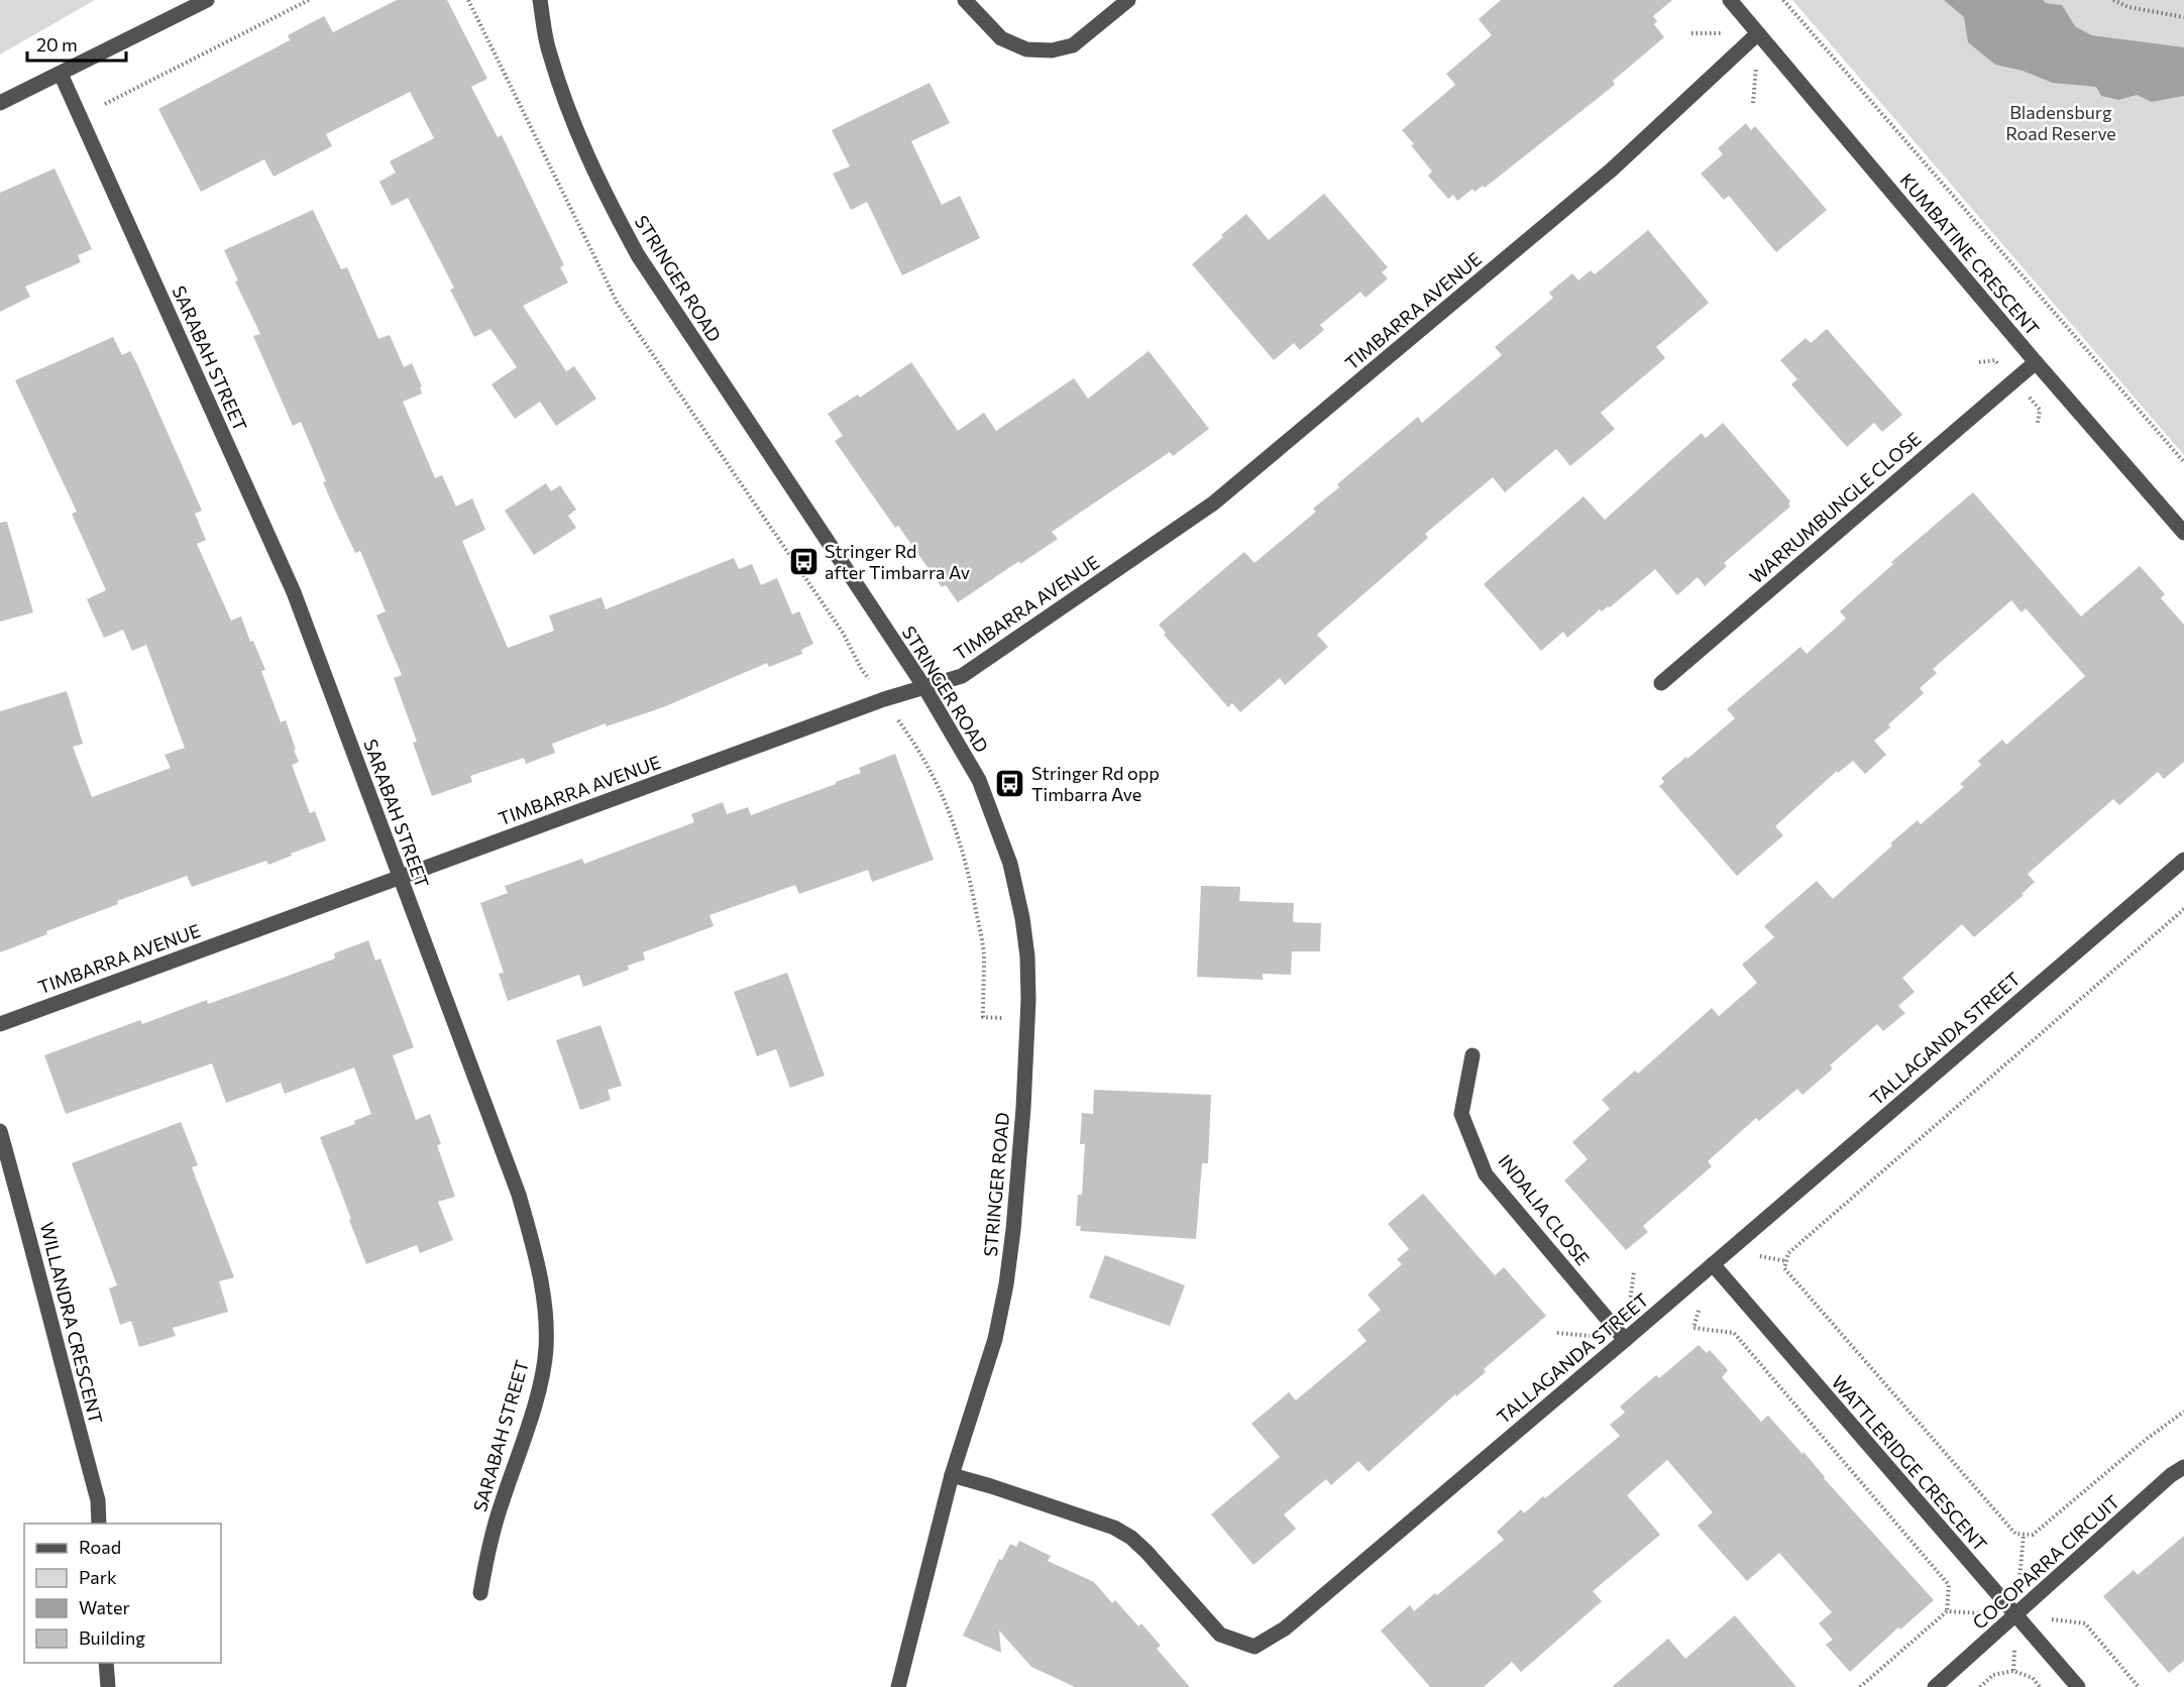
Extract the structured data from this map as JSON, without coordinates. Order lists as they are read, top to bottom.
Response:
{
  "streets": {
    "street": [
      "KUMBATINE CRESCENT",
      "STRINGER ROAD",
      "TIMBARRA AVENUE",
      "SARABAH STREET",
      "WARRUMBUNGLE CLOSE",
      "TALLAGANDA STREET",
      "INDALIA CLOSE",
      "WILLANDRA CRESCENT",
      "WATTLERIDGE CRESCENT",
      "COCOPARRA CIRCUIT"
    ]
  },
  "crossings": [
    ["KUMBATINE CRESCENT", "TIMBARRA AVENUE"],
    ["KUMBATINE CRESCENT", "WARRUMBUNGLE CLOSE"],
    ["STRINGER ROAD", "TIMBARRA AVENUE"],
    ["STRINGER ROAD", "TALLAGANDA STREET"],
    ["TIMBARRA AVENUE", "SARABAH STREET"],
    ["TALLAGANDA STREET", "INDALIA CLOSE"],
    ["TALLAGANDA STREET", "WATTLERIDGE CRESCENT"],
    ["WATTLERIDGE CRESCENT", "COCOPARRA CIRCUIT"]
  ],
  "parks": ["Bladensburg Road Reserve"],
  "places": {
    "bus stop": ["Stringer Rd after Timbarra Av", "Stringer Rd opp Timbarra Ave"]
  },
  "legend": [
    "Road",
    "Park",
    "Water",
    "Building"
  ],
  "scale_bar": "20 m"
}
